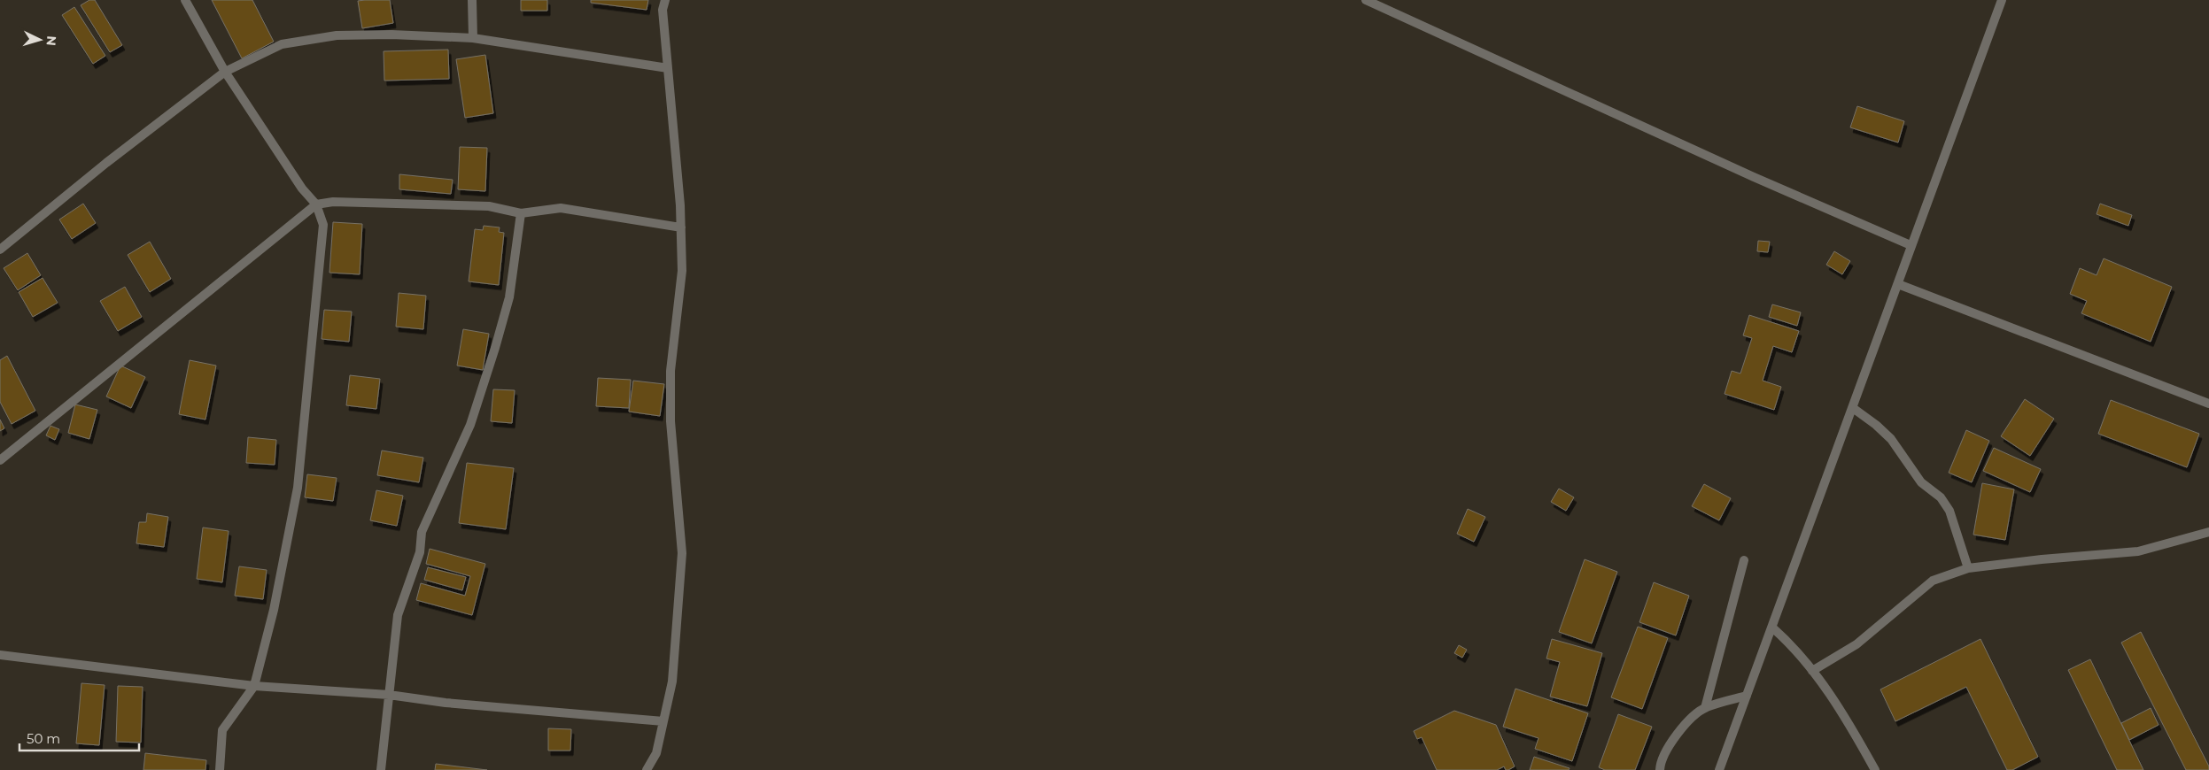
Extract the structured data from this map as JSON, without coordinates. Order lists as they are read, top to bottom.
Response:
{
  "scale_bar": "50 m",
  "north": "right"
}
